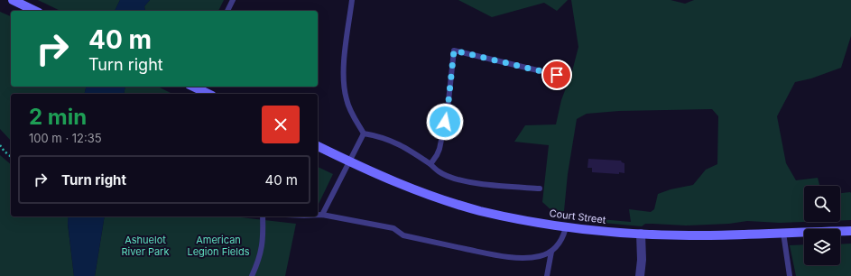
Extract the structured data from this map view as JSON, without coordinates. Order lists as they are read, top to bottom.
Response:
{
  "streets": {
    "main road": ["Court Street"]
  },
  "parks": ["Ashuelot River Park", "American Legion Fields"],
  "page": {
    "turn": ["40 m", "Turn right"],
    "heading": ["2 min", "100 m · 12:35"],
    "list": [
      {
        "name": "Turn right",
        "value": "40 m"
      }
    ]
  }
}
